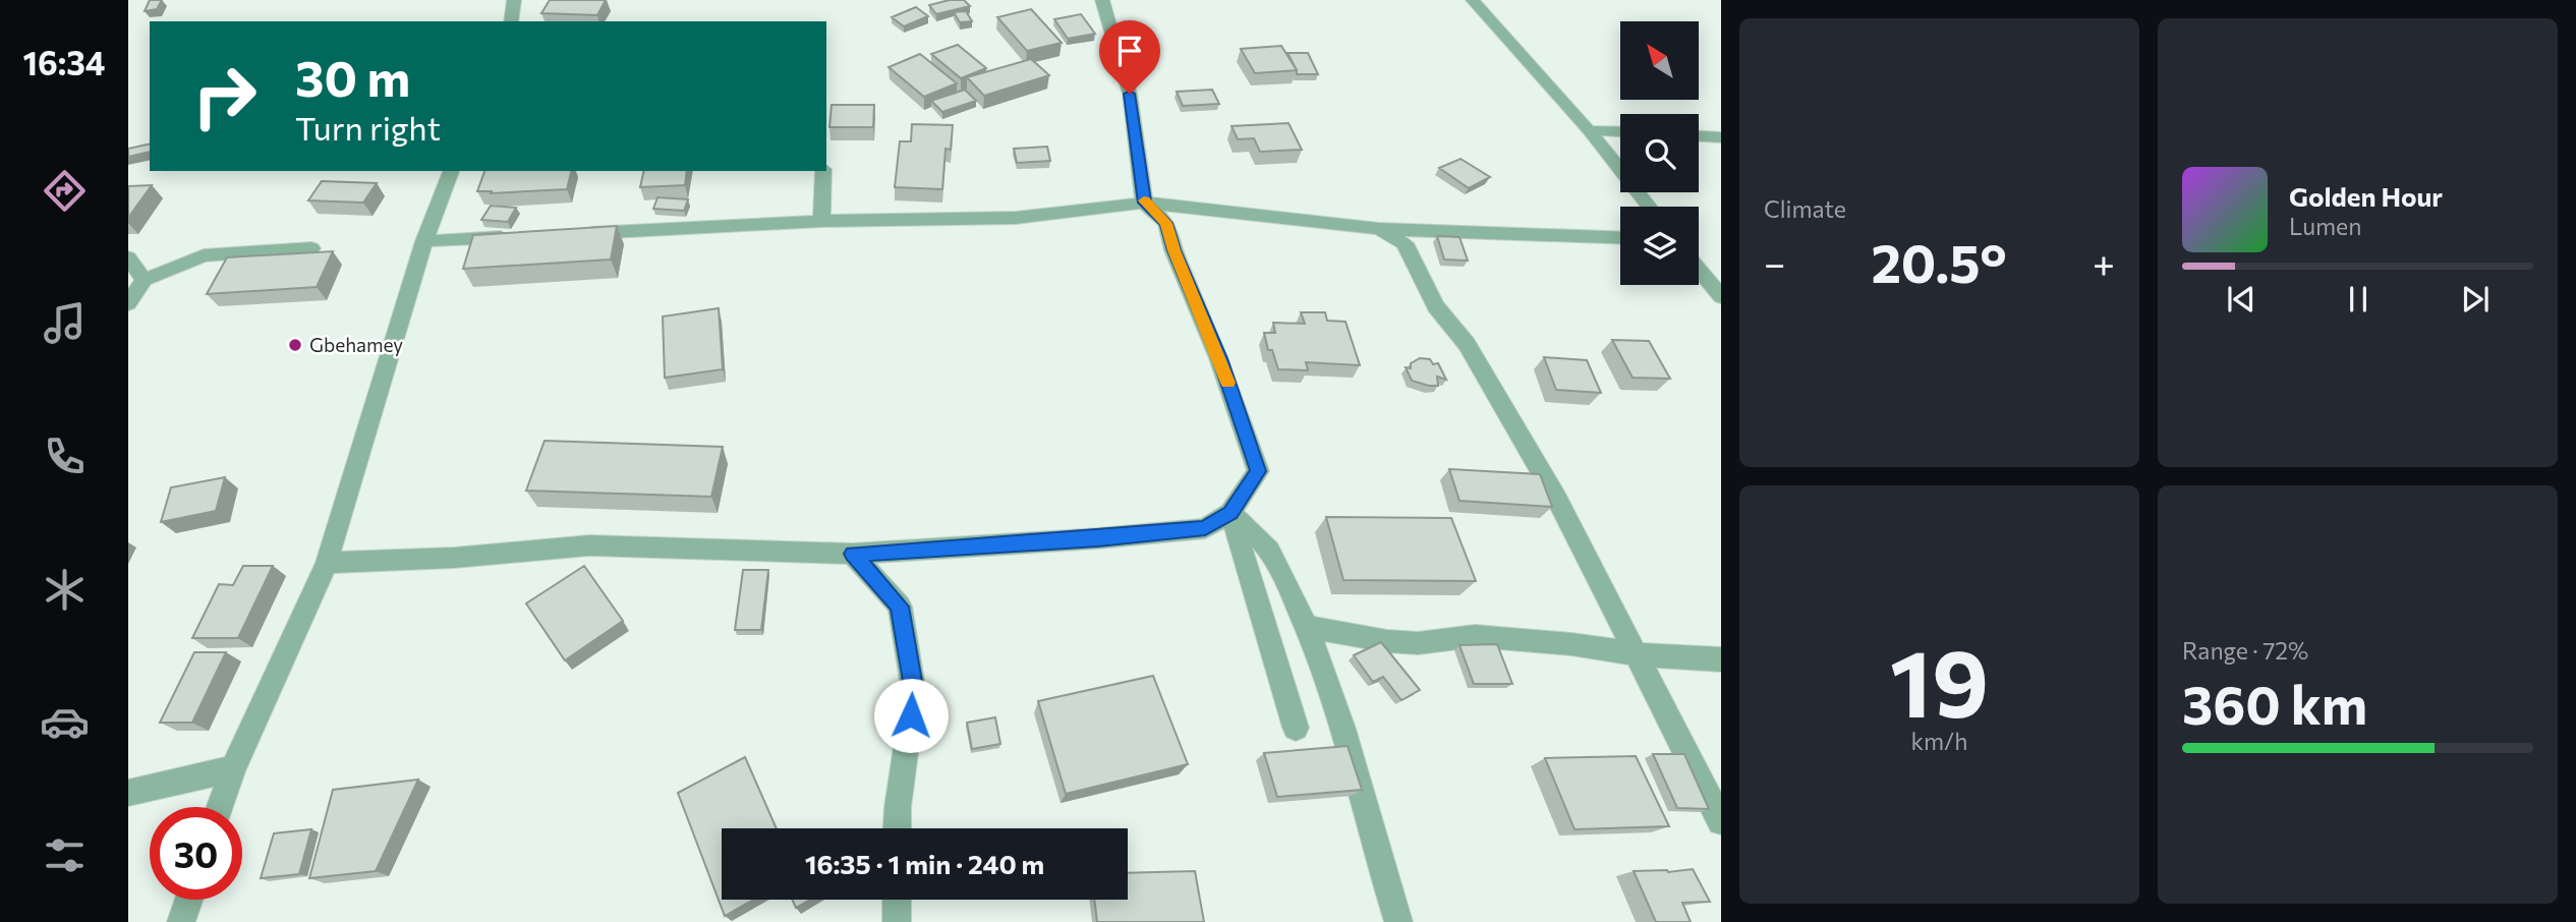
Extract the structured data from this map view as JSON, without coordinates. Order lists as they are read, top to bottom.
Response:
{
  "places": ["Gbehamey"],
  "north": "top left",
  "page": {
    "tabs": "16:34",
    "tile": [
      "Climate",
      ["19", "km/h"],
      ["Range · 72%", "360 km"]
    ],
    "turn": ["30 m", "Turn right"],
    "song": ["Golden Hour", "Lumen"],
    "heat": ["−", "20.5°", "+"],
    "limit": "30",
    "trip": "16:35 · 1 min · 240 m"
  }
}
